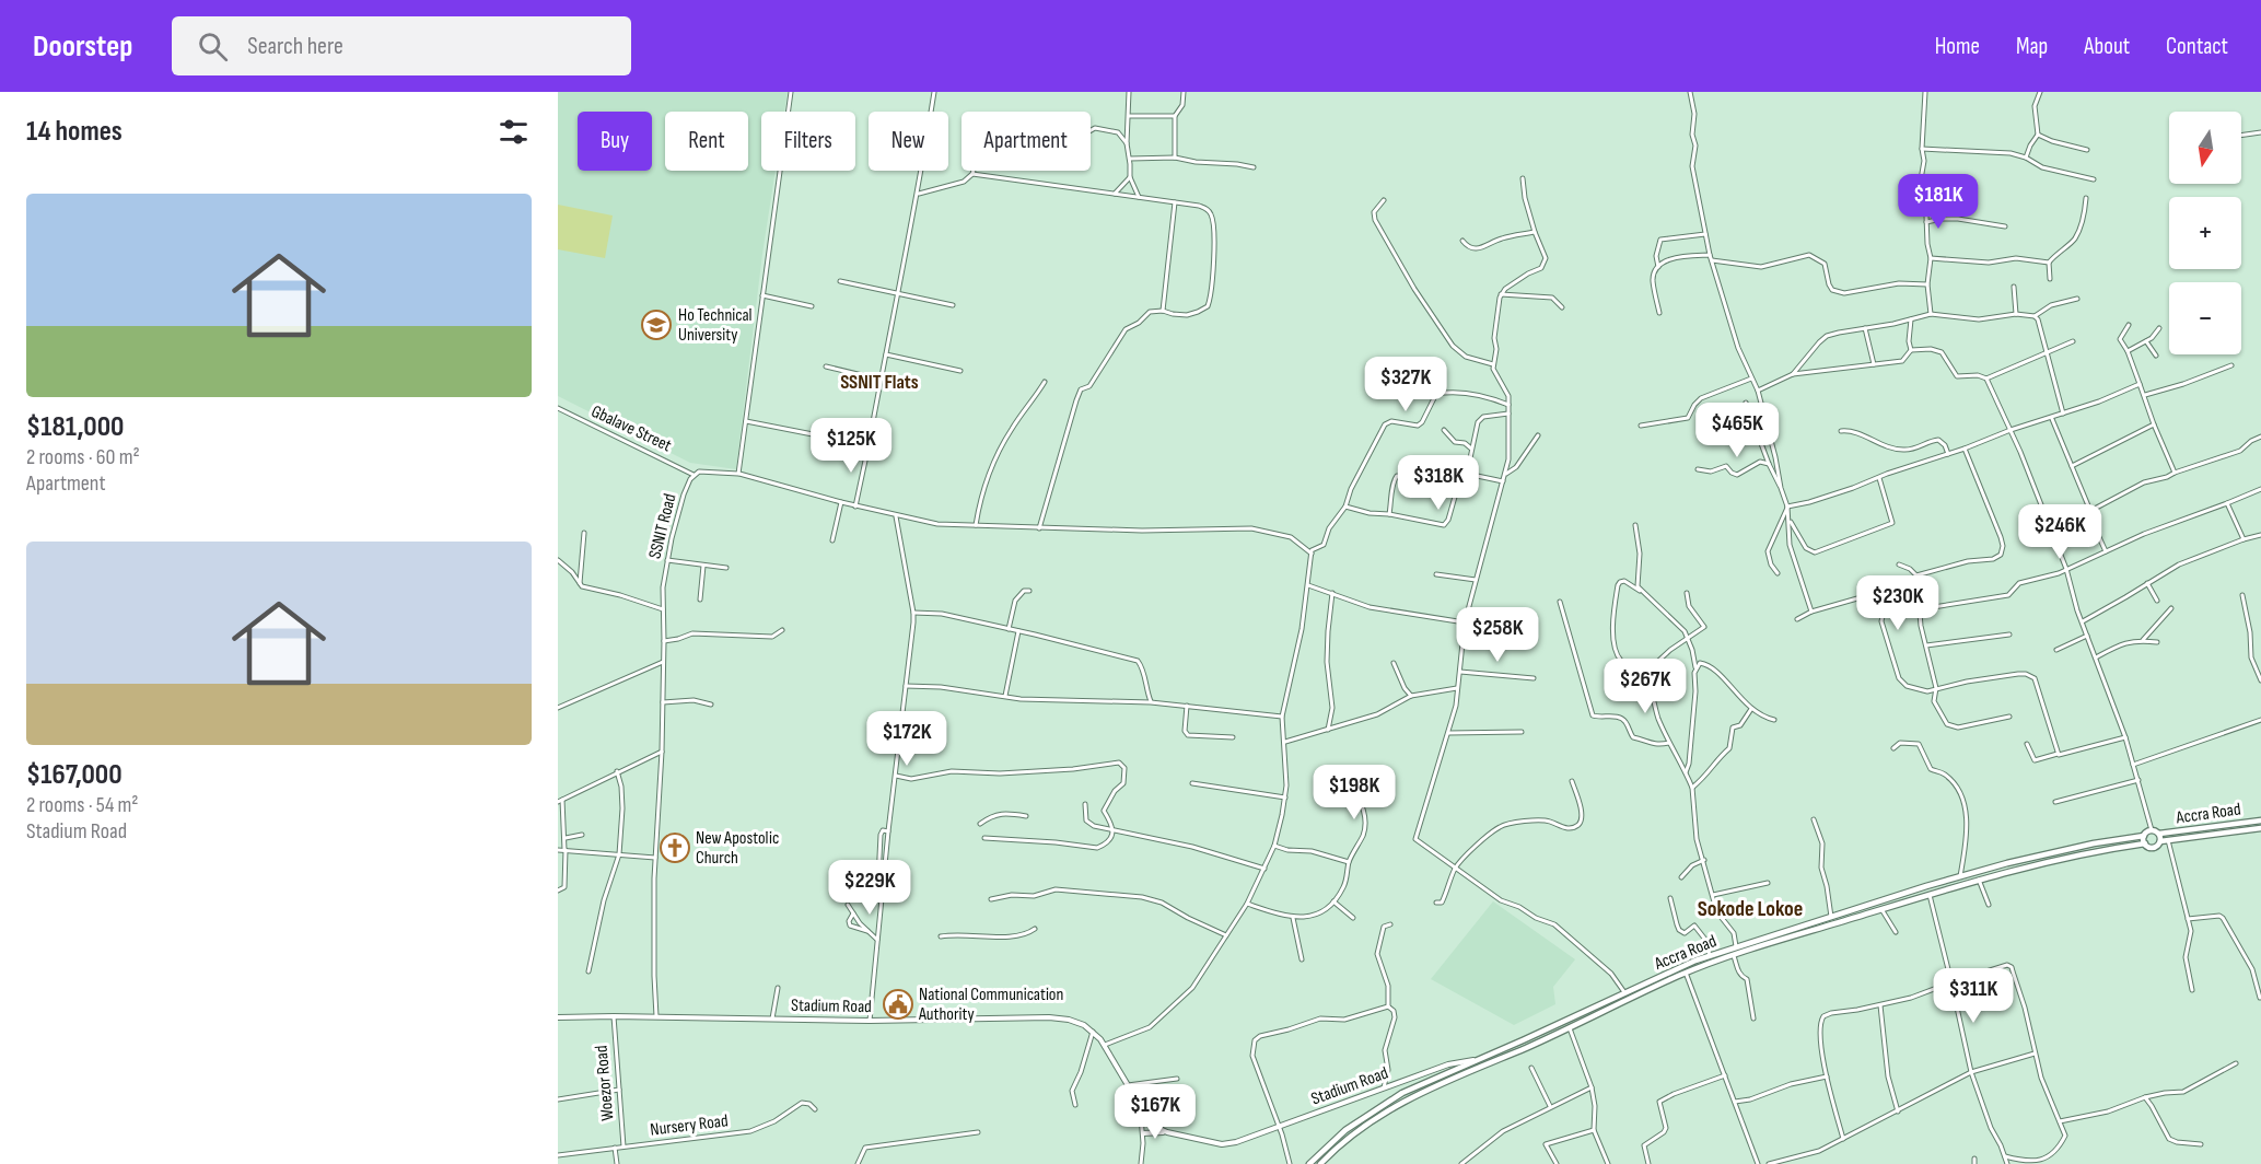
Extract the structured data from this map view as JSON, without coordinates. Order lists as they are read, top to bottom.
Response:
{
  "streets": {
    "main road": ["Accra Road", "Stadium Road"],
    "street": [
      "Gbalave Street",
      "SSNIT Road",
      "Woezor Road",
      "Nursery Road"
    ]
  },
  "crossings": [
    ["Gbalave Street", "SSNIT Road"],
    ["SSNIT Road", "Stadium Road"],
    ["Accra Road", "Stadium Road"],
    ["Stadium Road", "Woezor Road"],
    ["Woezor Road", "Nursery Road"]
  ],
  "districts": ["SSNIT Flats", "Sokode Lokoe"],
  "places": {
    "school or university": ["Ho Technical University"],
    "church": ["New Apostolic Church"],
    "public building": ["National Communication Authority"]
  },
  "north": "bottom",
  "page": {
    "header": "Doorstep",
    "search": "Search here",
    "nav": [
      "Home",
      "Map",
      "About",
      "Contact"
    ],
    "heading": "14 homes",
    "map_buttons": ["+", "−"],
    "chip": [
      "Buy",
      "Rent",
      "Filters",
      "New",
      "Apartment"
    ],
    "list": [
      {
        "name": "$181,000",
        "note": "2 rooms · 60 m² · Apartment"
      },
      {
        "name": "$167,000",
        "note": "2 rooms · 54 m² · Stadium Road"
      }
    ],
    "price": [
      "$181K",
      "$327K",
      "$465K",
      "$125K",
      "$318K",
      "$246K",
      "$230K",
      "$258K",
      "$267K",
      "$172K",
      "$198K",
      "$229K",
      "$311K",
      "$167K"
    ]
  }
}
